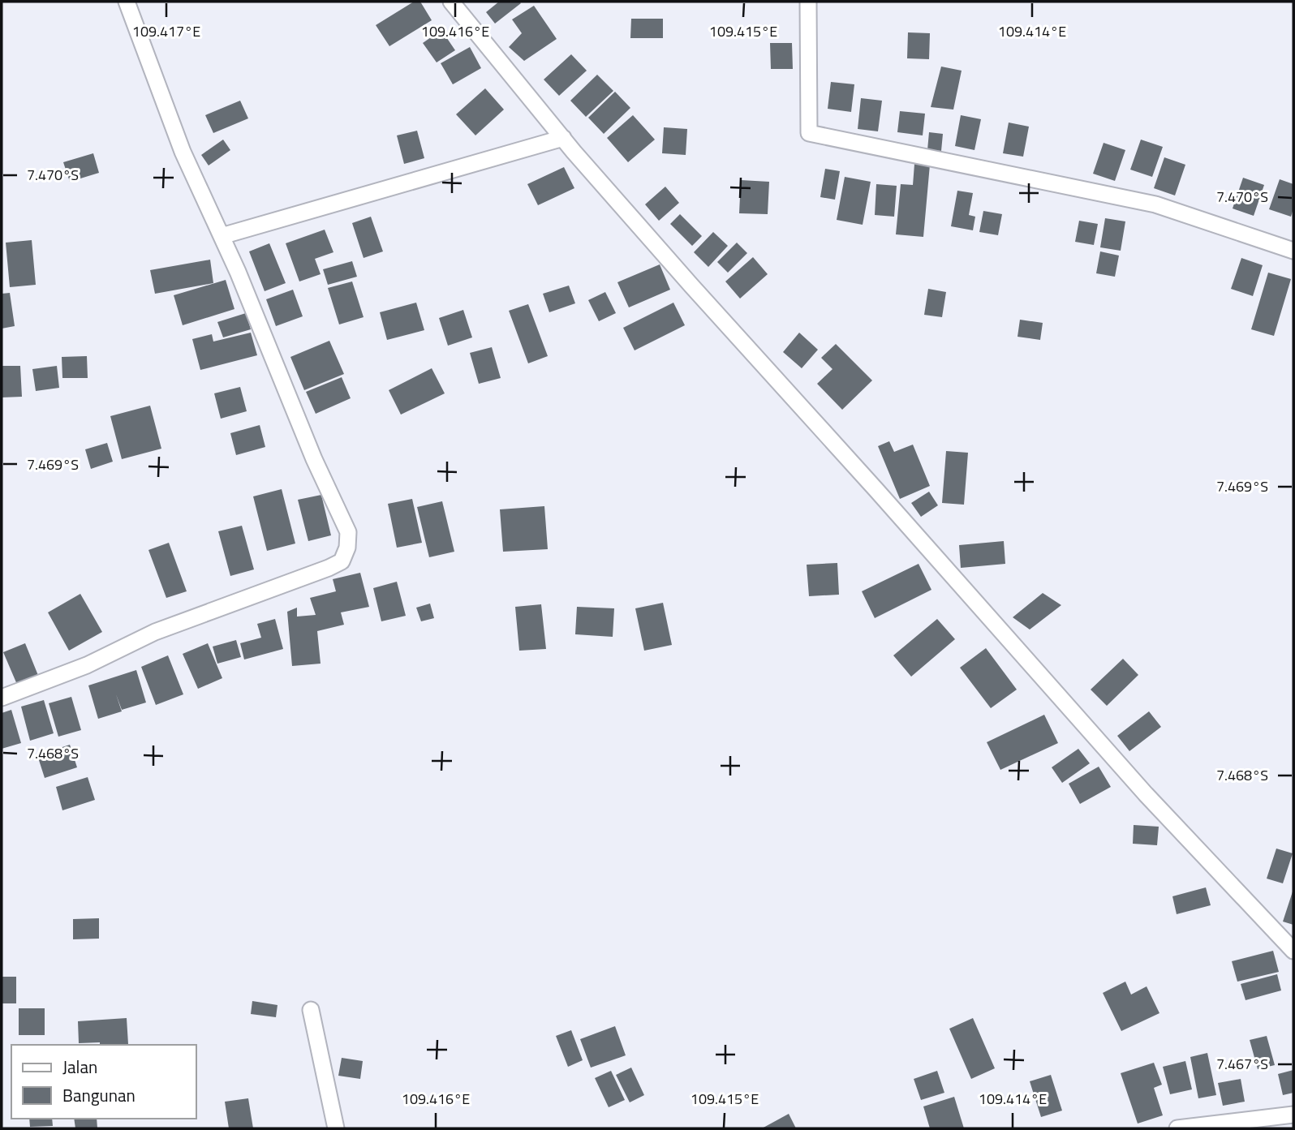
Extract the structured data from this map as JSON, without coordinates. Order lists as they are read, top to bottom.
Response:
{
  "legend": ["Jalan", "Bangunan"],
  "coordinates": [
    "109.417°E",
    "109.416°E",
    "109.415°E",
    "109.414°E",
    "7.470°S",
    "7.469°S",
    "7.468°S",
    "7.467°S"
  ]
}
